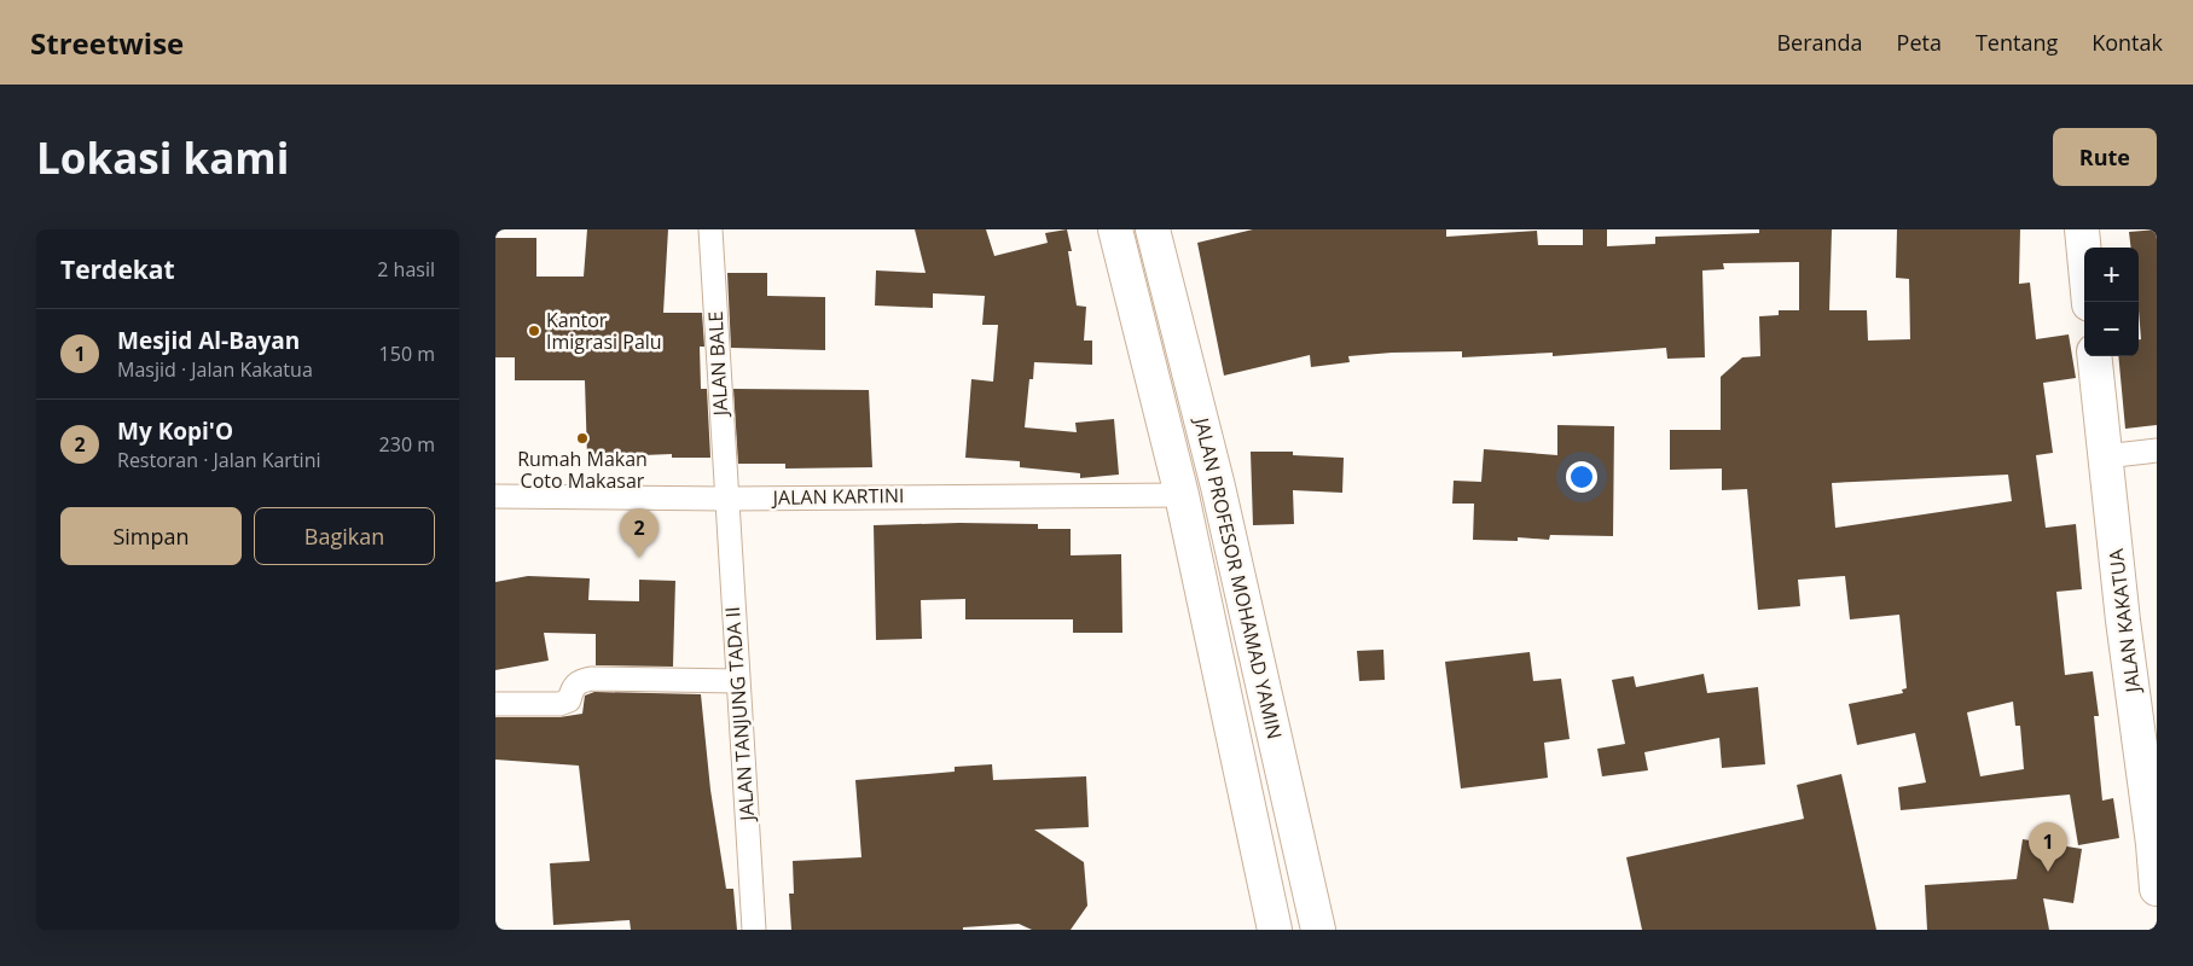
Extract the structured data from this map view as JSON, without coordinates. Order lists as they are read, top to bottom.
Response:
{
  "streets": {
    "main road": ["JALAN PROFESOR MOHAMAD YAMIN", "JALAN KAKATUA"],
    "street": ["JALAN BALE", "JALAN KARTINI", "JALAN TANJUNG TADA II"]
  },
  "crossings": [
    ["JALAN BALE", "JALAN KARTINI"],
    ["JALAN BALE", "JALAN TANJUNG TADA II"],
    ["JALAN KARTINI", "JALAN PROFESOR MOHAMAD YAMIN"],
    ["JALAN KARTINI", "JALAN TANJUNG TADA II"]
  ],
  "places": ["Kantor Imigrasi Palu", "Rumah Makan Coto Makasar"],
  "page": {
    "header": "Streetwise",
    "nav": [
      "Beranda",
      "Peta",
      "Tentang",
      "Kontak"
    ],
    "buttons": [
      "Rute",
      ["Simpan", "Bagikan"]
    ],
    "title": "Lokasi kami",
    "heading": ["Terdekat", "2 hasil"],
    "map_buttons": ["+", "−"],
    "list": [
      {
        "mark": "1",
        "name": "Mesjid Al-Bayan",
        "note": "Masjid · Jalan Kakatua",
        "value": "150 m"
      },
      {
        "mark": "2",
        "name": "My Kopi'O",
        "note": "Restoran · Jalan Kartini",
        "value": "230 m"
      }
    ],
    "pins": ["2", "1"]
  }
}
